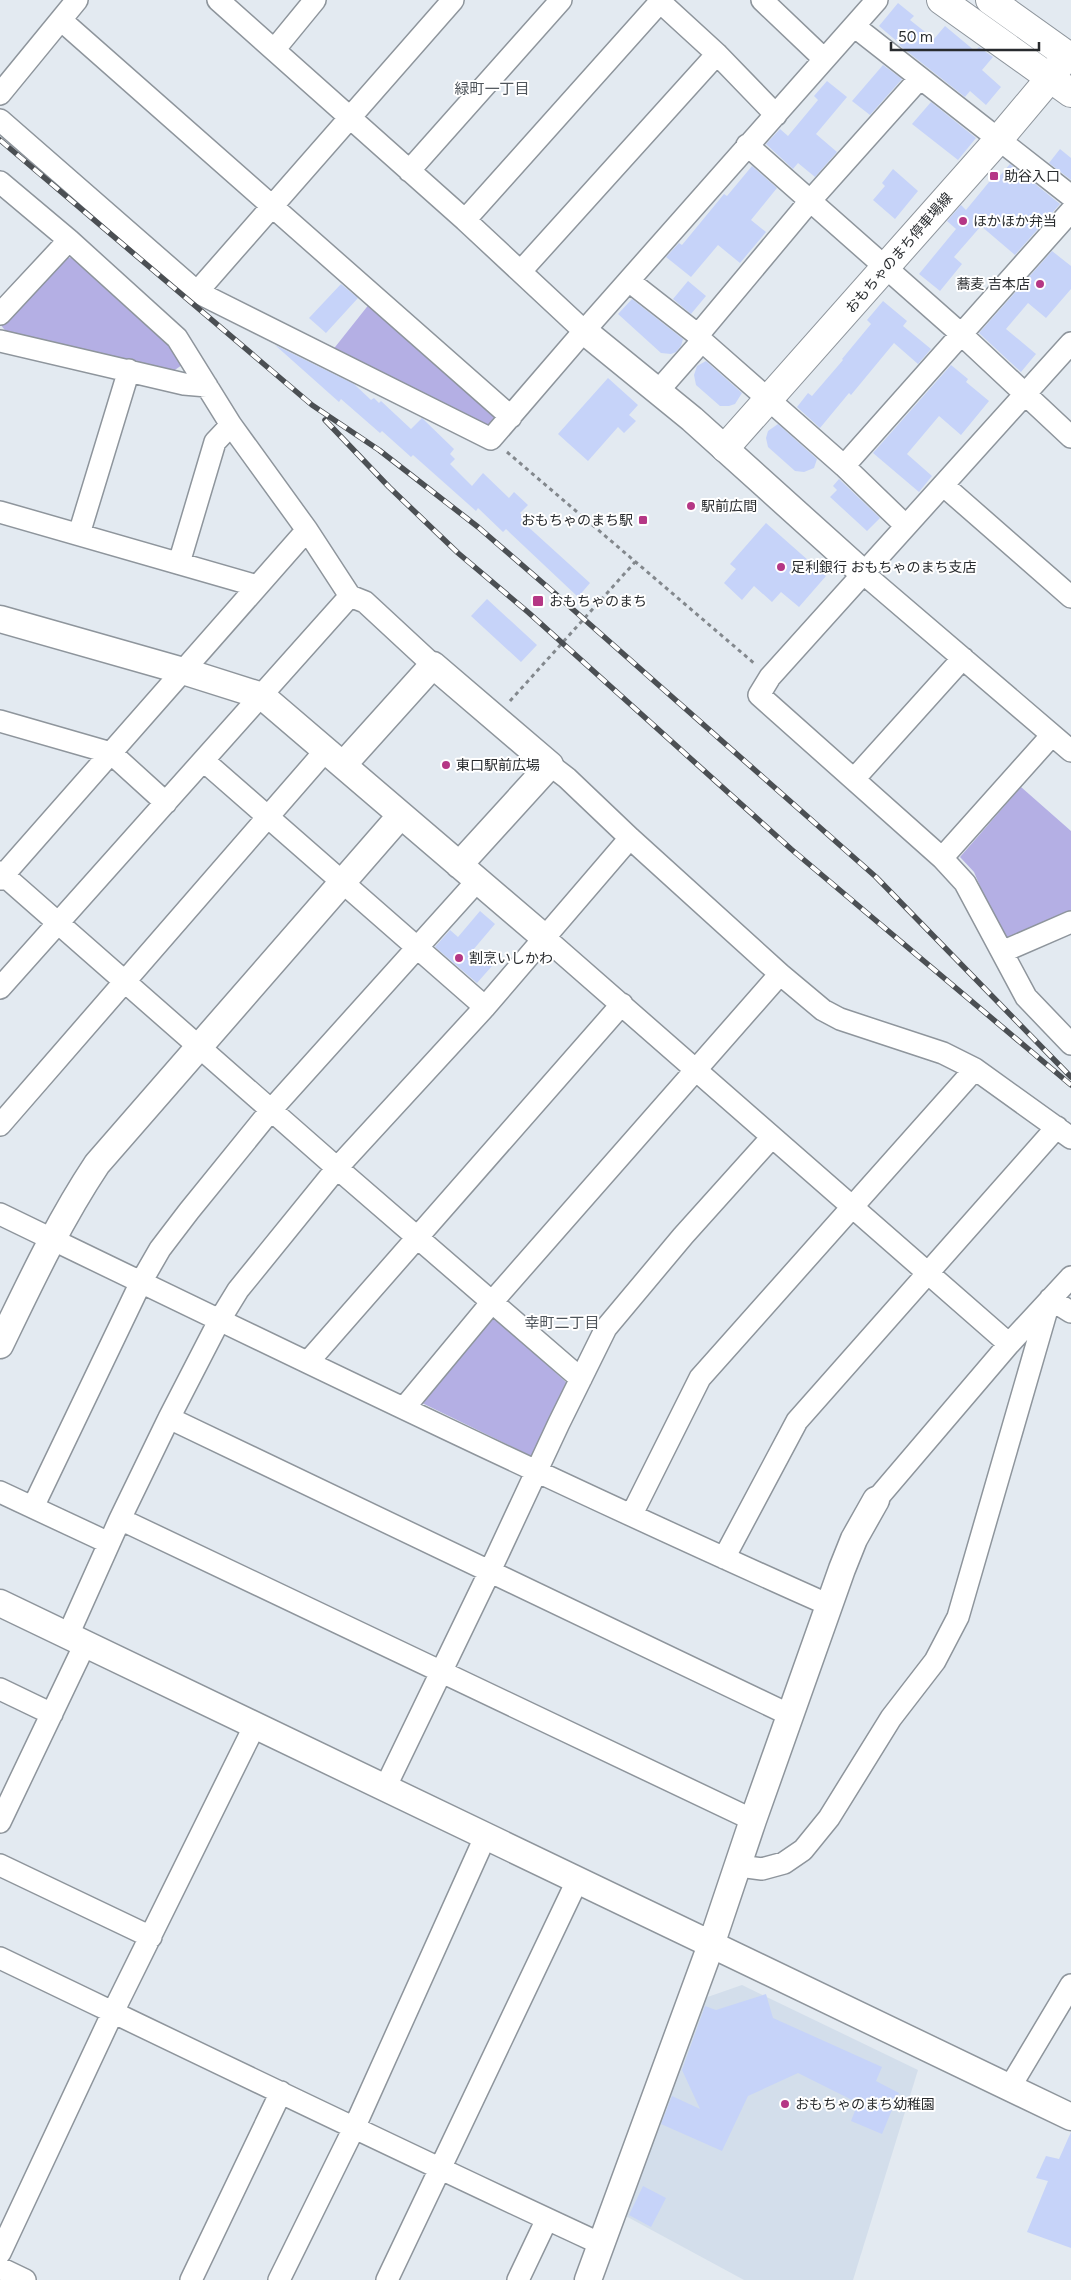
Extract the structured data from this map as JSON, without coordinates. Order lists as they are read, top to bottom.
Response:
{
  "streets": {
    "main road": ["おもちゃのまち停車場線"]
  },
  "districts": ["緑町一丁目", "幸町二丁目"],
  "places": {
    "transit": ["助谷入口", "おもちゃのまち駅", "おもちゃのまち"],
    "other": [
      "ほかほか弁当",
      "蕎麦 吉本店",
      "駅前広間",
      "足利銀行 おもちゃのまち支店",
      "東口駅前広場",
      "割烹いしかわ",
      "おもちゃのまち幼稚園"
    ]
  },
  "scale_bar": "50 m"
}
